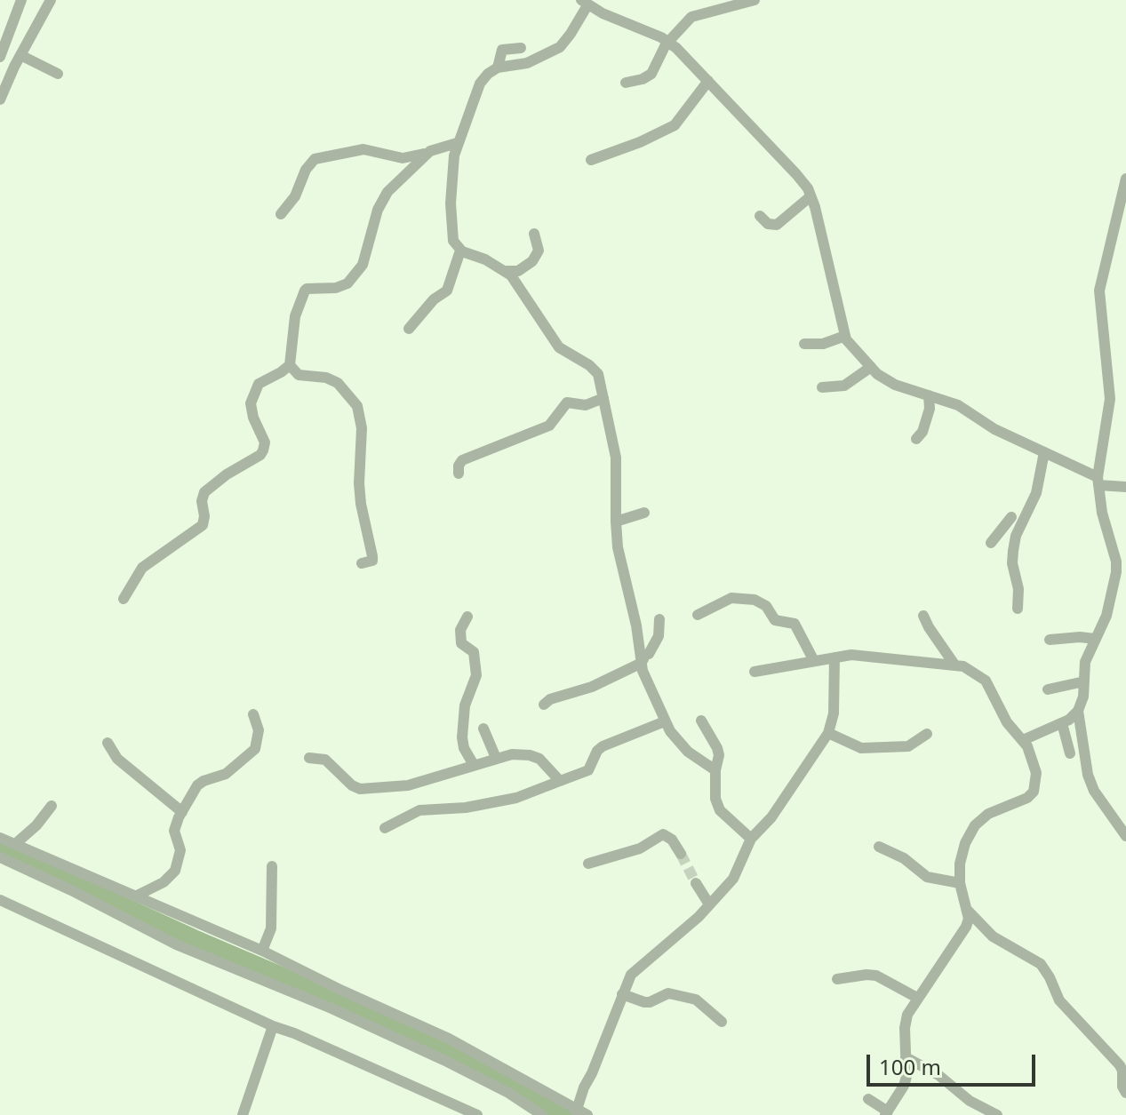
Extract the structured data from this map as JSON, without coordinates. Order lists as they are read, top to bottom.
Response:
{
  "scale_bar": "100 m"
}
